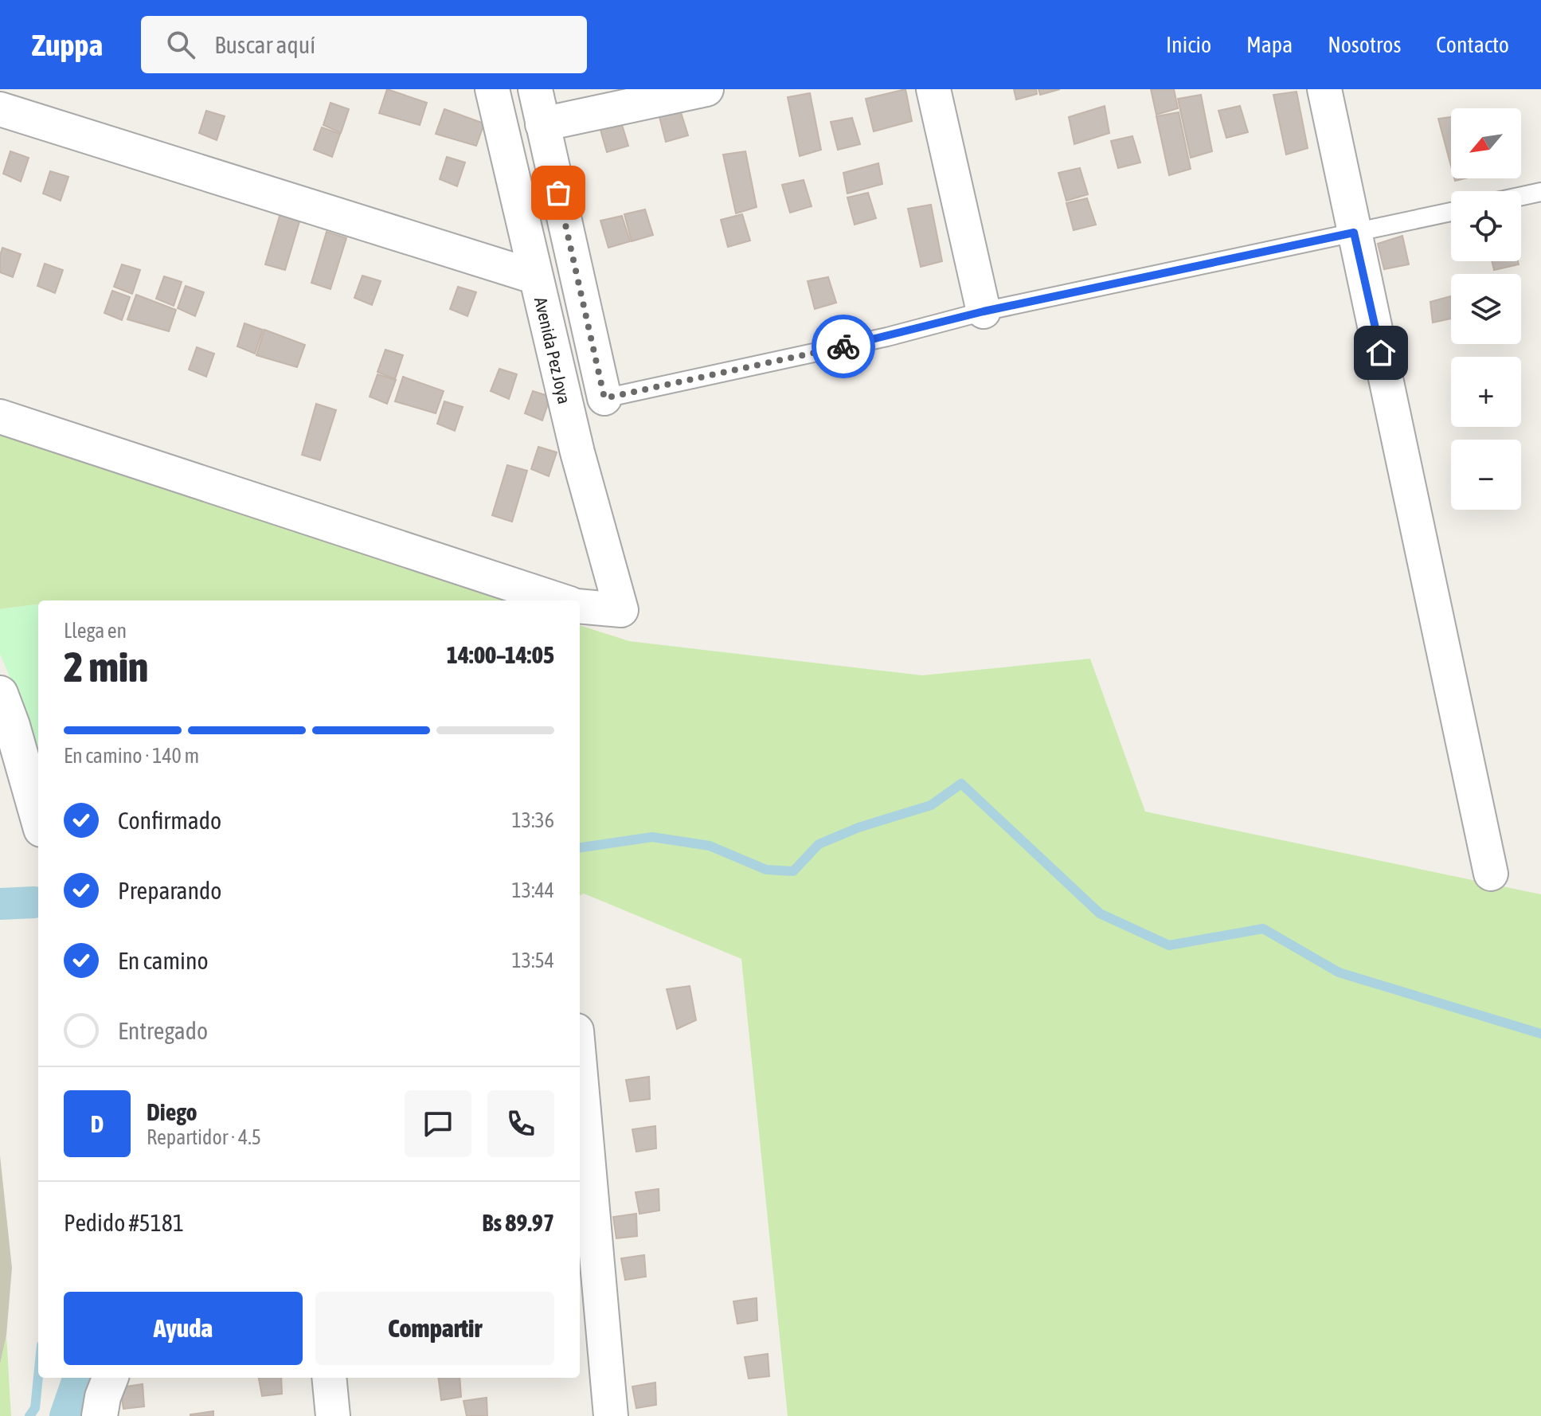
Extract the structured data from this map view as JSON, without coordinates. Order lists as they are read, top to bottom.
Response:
{
  "streets": {
    "street": ["Avenida Pez Joya"]
  },
  "north": "bottom left",
  "page": {
    "header": "Zuppa",
    "search": "Buscar aquí",
    "nav": [
      "Inicio",
      "Mapa",
      "Nosotros",
      "Contacto"
    ],
    "map_buttons": ["+", "−"],
    "heading": ["2 min", "Llega en", "14:00–14:05"],
    "panel": [
      "Diego",
      "Repartidor · 4.5",
      "Pedido #5181",
      "Bs 89.97"
    ],
    "bar": "En camino · 140 m",
    "list": [
      ["Confirmado", "13:36"],
      ["Preparando", "13:44"],
      ["En camino", "13:54"],
      "Entregado"
    ],
    "round": "D",
    "buttons": ["Ayuda", "Compartir"]
  }
}
